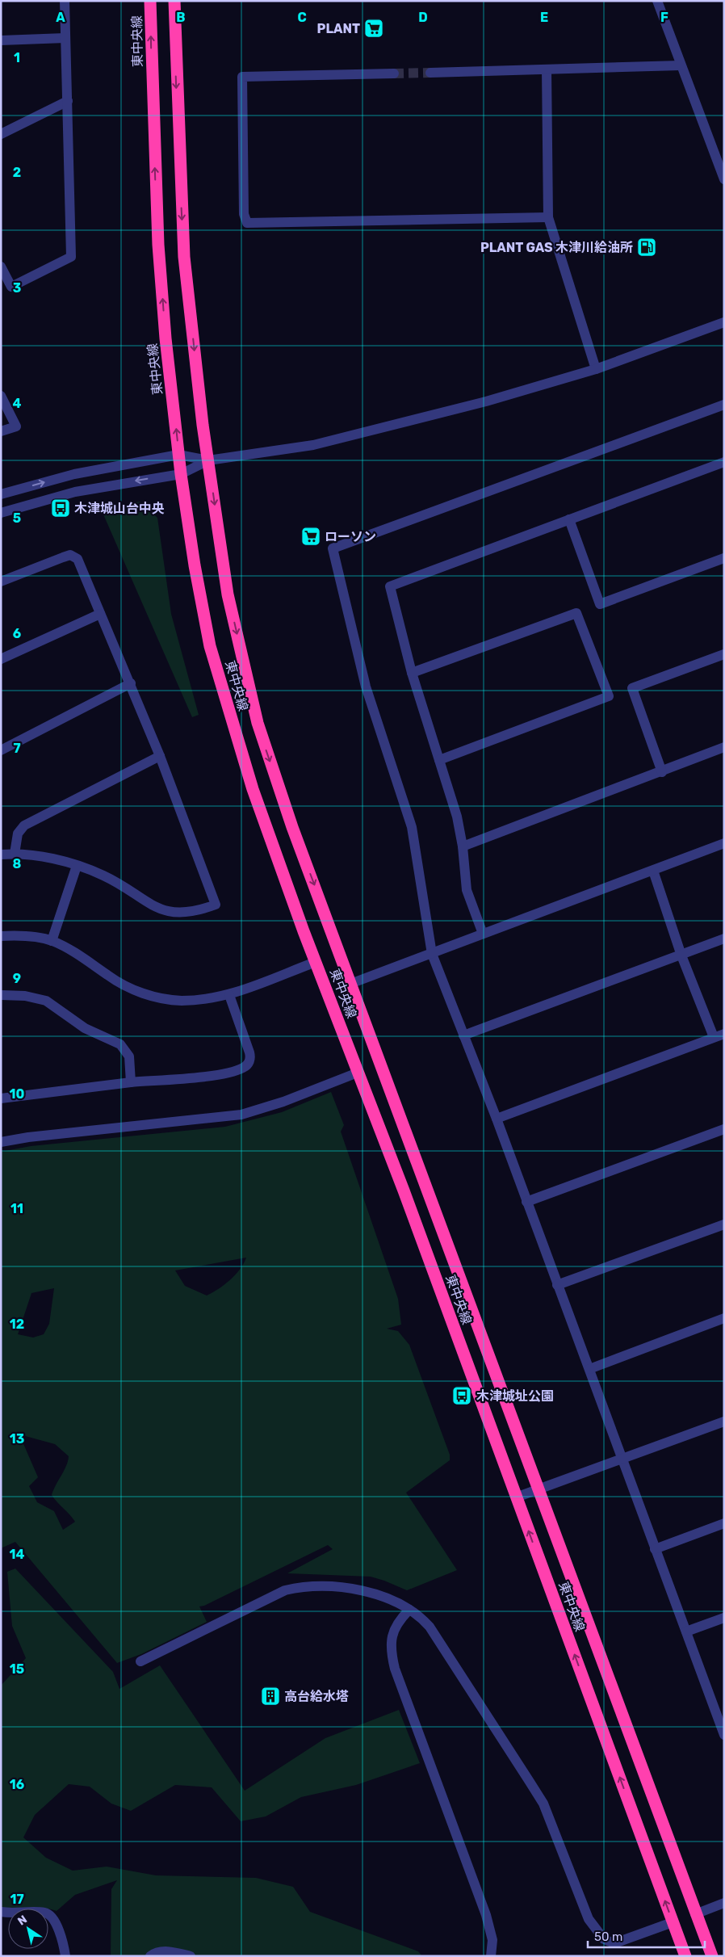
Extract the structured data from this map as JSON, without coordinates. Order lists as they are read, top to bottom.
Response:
{
  "streets": {
    "highway": ["東中央線"]
  },
  "places": {
    "supermarket": ["PLANT", "ローソン"],
    "fuel station": ["PLANT GAS 木津川給油所"],
    "bus stop": ["木津城山台中央", "木津城址公園"],
    "building": ["高台給水塔"]
  },
  "scale_bar": "50 m",
  "north": "top left",
  "grid": {
    "columns": [
      "A",
      "B",
      "C",
      "D",
      "E",
      "F"
    ],
    "rows": [
      "1",
      "2",
      "3",
      "4",
      "5",
      "6",
      "7",
      "8",
      "9",
      "10",
      "11",
      "12",
      "13",
      "14",
      "15",
      "16",
      "17"
    ]
  }
}
